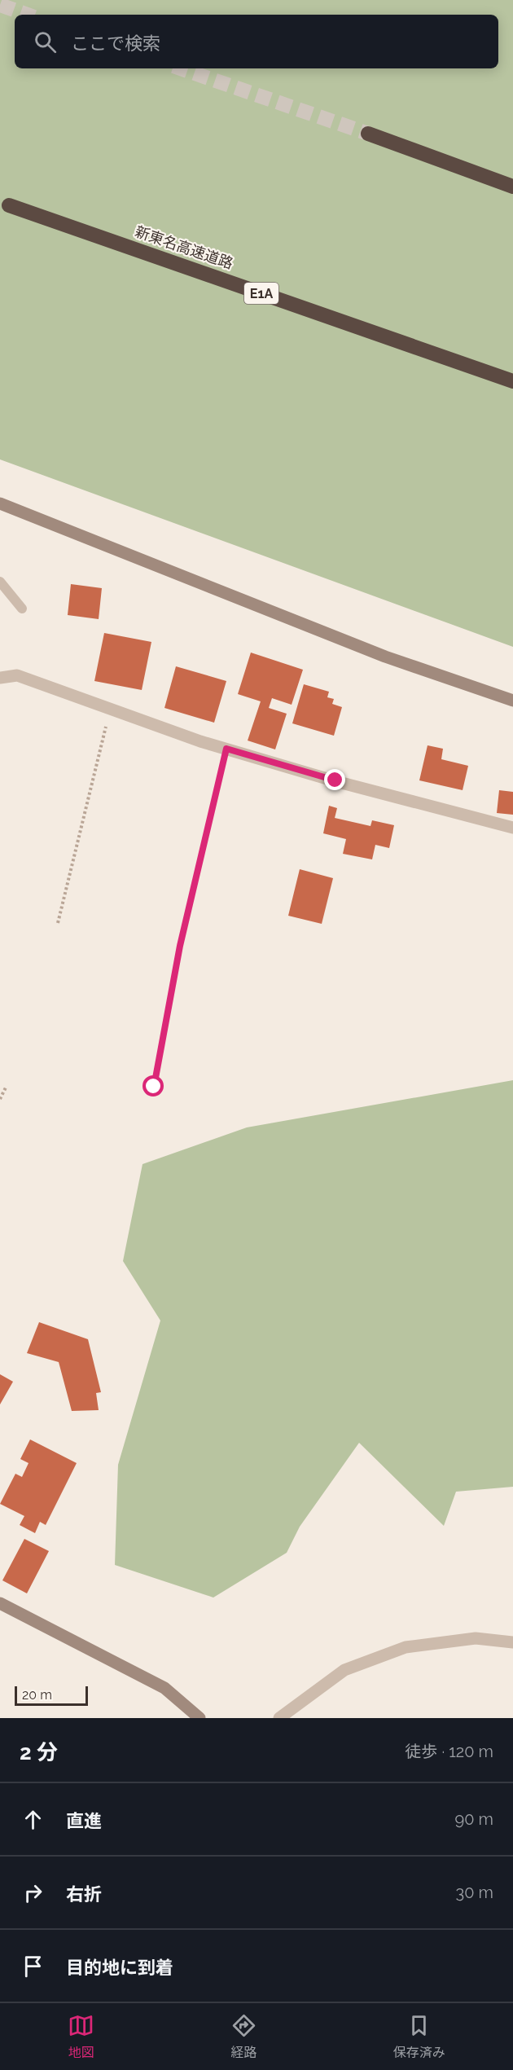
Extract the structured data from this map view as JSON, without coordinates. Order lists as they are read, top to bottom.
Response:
{
  "streets": {
    "highway": ["新東名高速道路", "E1A"]
  },
  "scale_bar": "20 m",
  "page": {
    "search": "ここで検索",
    "scale": "20 m",
    "heading": ["2 分", "徒歩 · 120 m"],
    "list": [
      ["直進", "90 m"],
      ["右折", "30 m"],
      "目的地に到着"
    ],
    "nav": ["地図", "経路", "保存済み"]
  }
}
